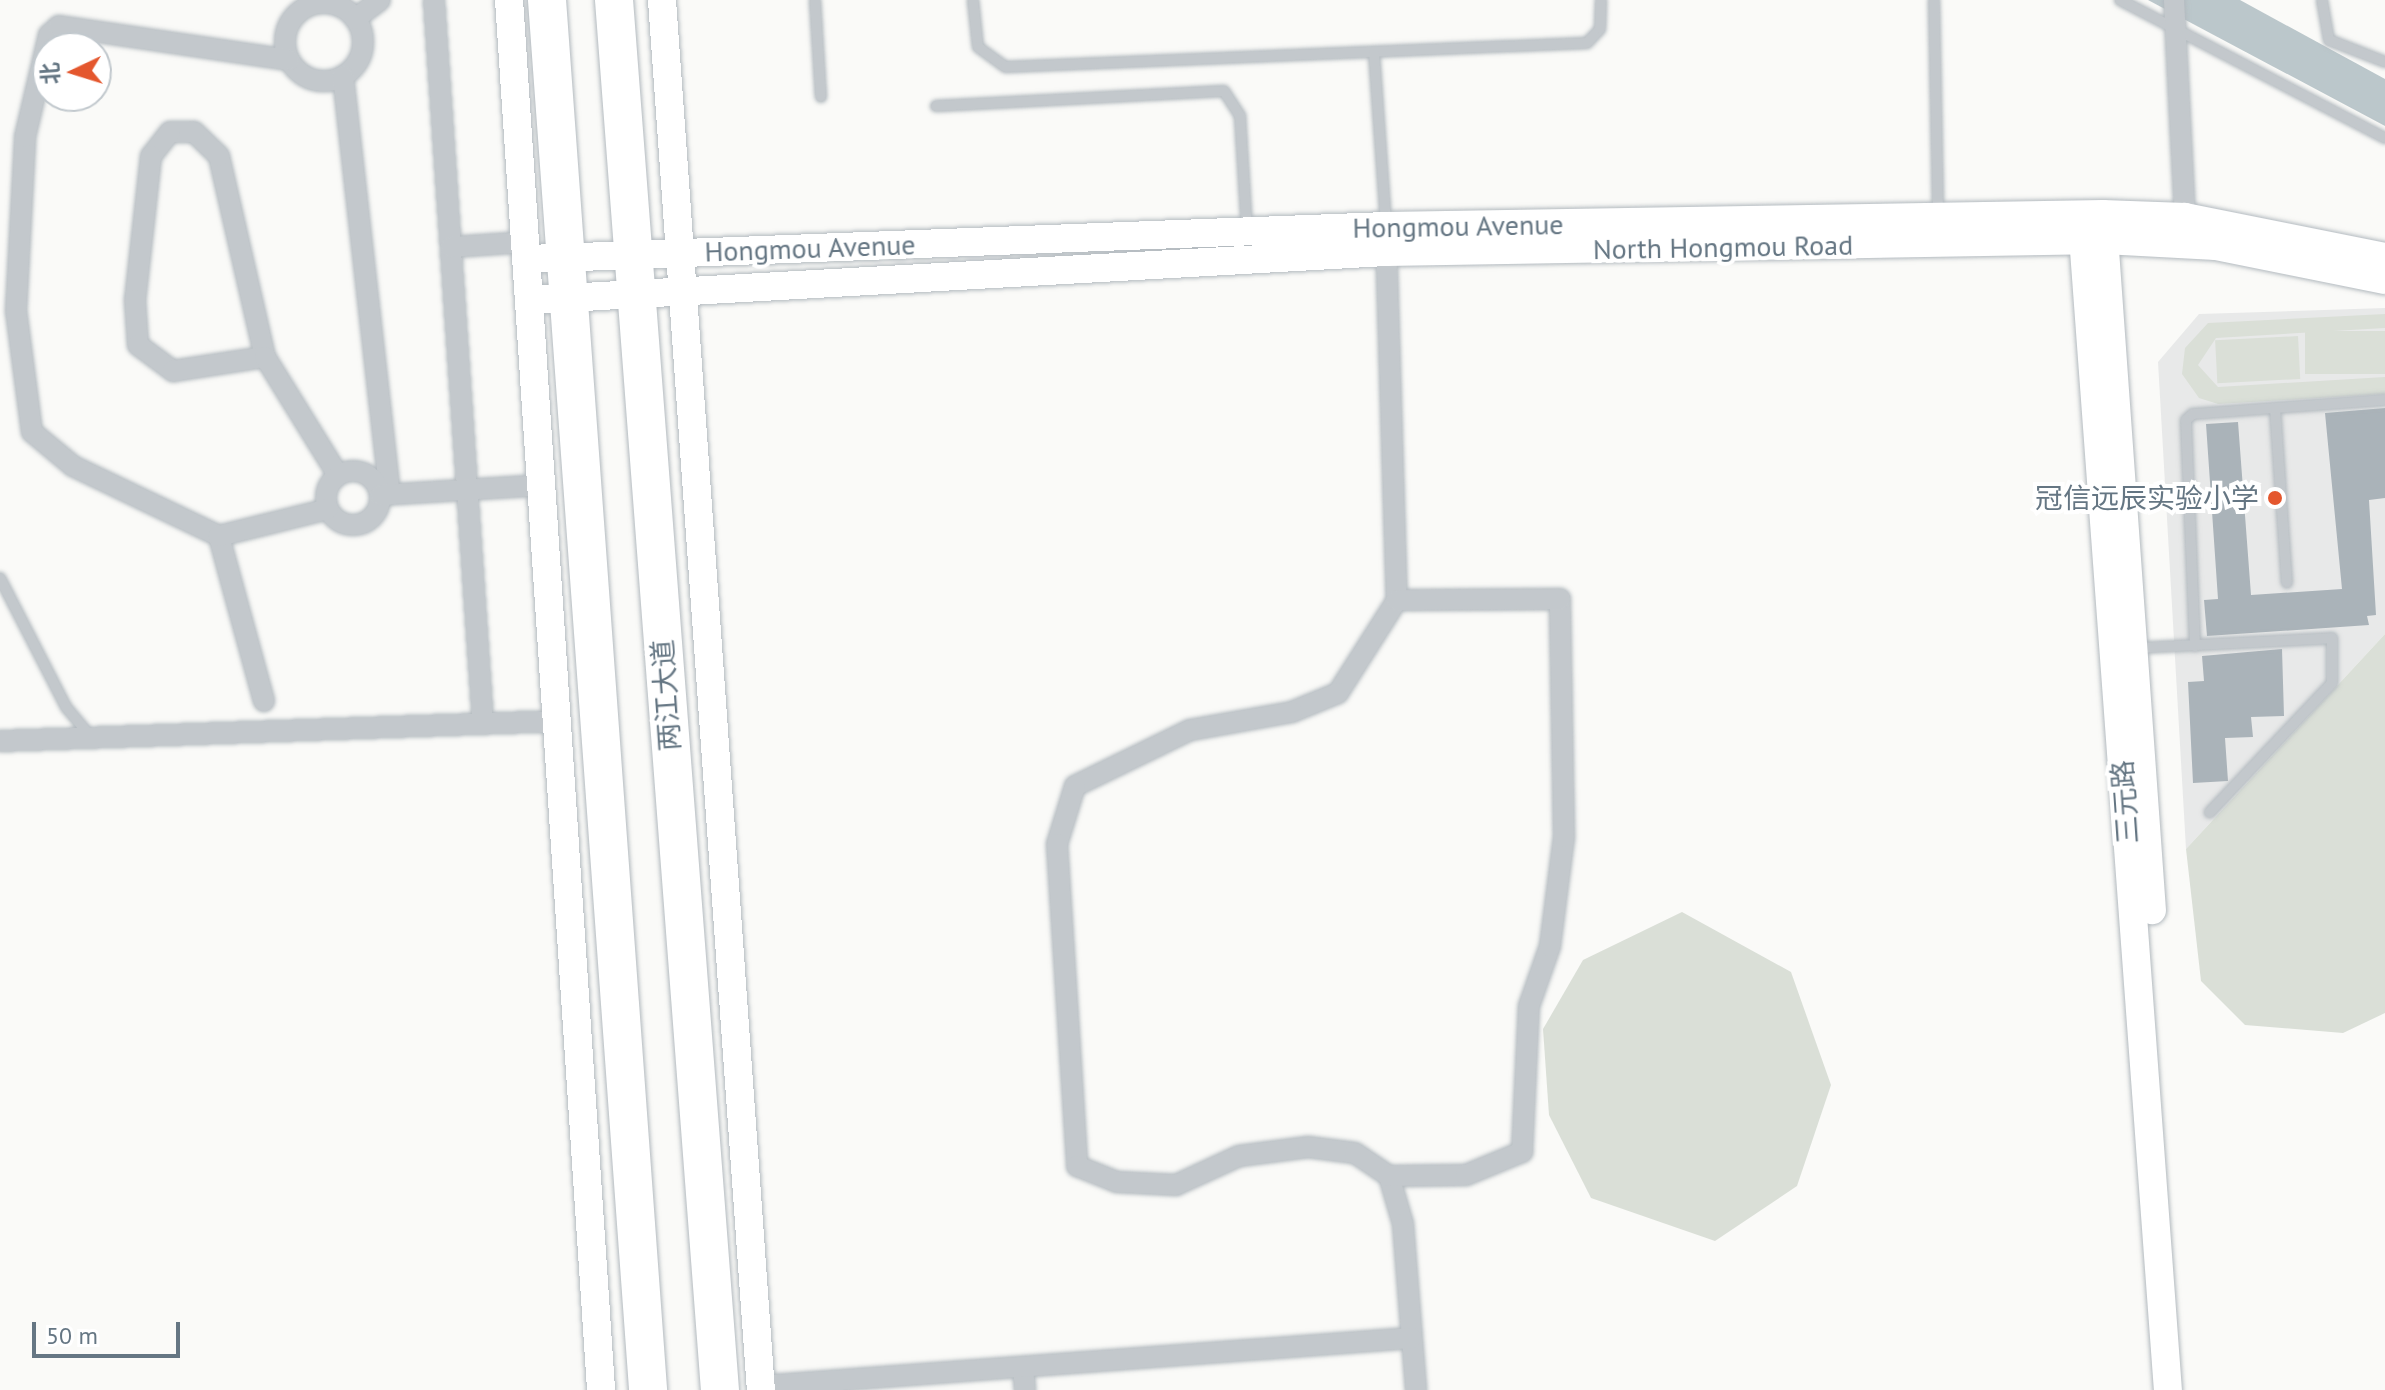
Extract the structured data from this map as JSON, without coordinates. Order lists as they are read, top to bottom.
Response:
{
  "streets": {
    "highway": ["两江大道"],
    "main road": ["Hongmou Avenue", "North Hongmou Road", "三元路"]
  },
  "crossings": [
    ["Hongmou Avenue", "North Hongmou Road"],
    ["Hongmou Avenue", "两江大道"],
    ["Hongmou Avenue", "三元路"],
    ["North Hongmou Road", "两江大道"],
    ["North Hongmou Road", "三元路"]
  ],
  "places": ["冠信远辰实验小学"],
  "scale_bar": "50 m",
  "north": "left"
}
